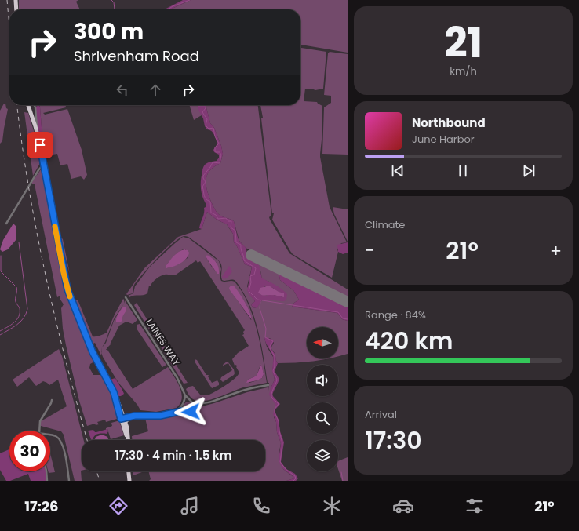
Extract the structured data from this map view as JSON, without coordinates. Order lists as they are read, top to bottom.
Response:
{
  "streets": {
    "street": ["LAINES WAY"]
  },
  "north": "left",
  "page": {
    "tile": [
      ["21", "km/h"],
      "Climate",
      ["Range · 84%", "420 km"],
      ["Arrival", "17:30"]
    ],
    "turn": ["300 m", "Shrivenham Road"],
    "song": ["Northbound", "June Harbor"],
    "heat": ["−", "21°", "+"],
    "limit": "30",
    "trip": "17:30 · 4 min · 1.5 km",
    "tabs": ["17:26", "21°"]
  }
}
